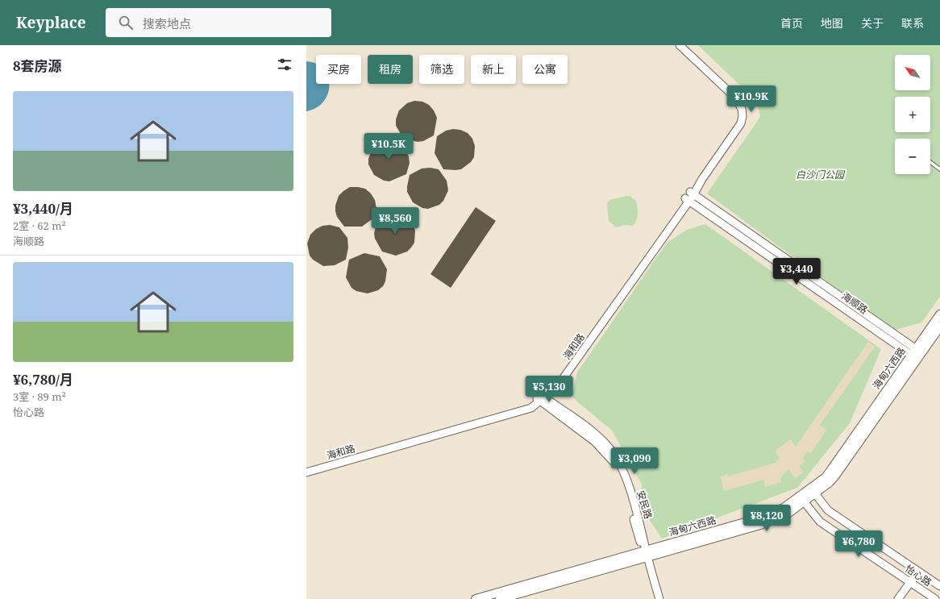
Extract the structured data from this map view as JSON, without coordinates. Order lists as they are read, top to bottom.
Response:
{
  "streets": {
    "main road": ["海甸六西路"],
    "street": [
      "海顺路",
      "海和路",
      "安民路",
      "怡心路"
    ]
  },
  "crossings": [
    ["海顺路", "海和路"],
    ["海顺路", "海甸六西路"],
    ["海和路", "安民路"],
    ["海甸六西路", "安民路"],
    ["海甸六西路", "怡心路"]
  ],
  "parks": ["白沙门公园"],
  "north": "top left",
  "page": {
    "header": "Keyplace",
    "search": "搜索地点",
    "nav": [
      "首页",
      "地图",
      "关于",
      "联系"
    ],
    "heading": "8套房源",
    "map_buttons": ["+", "−"],
    "chip": [
      "买房",
      "租房",
      "筛选",
      "新上",
      "公寓"
    ],
    "list": [
      {
        "name": "¥3,440/月",
        "note": "2室 · 62 m² · 海顺路"
      },
      {
        "name": "¥6,780/月",
        "note": "3室 · 89 m² · 怡心路"
      }
    ],
    "price": [
      "¥10.9K",
      "¥10.5K",
      "¥8,560",
      "¥3,440",
      "¥5,130",
      "¥3,090",
      "¥8,120",
      "¥6,780"
    ]
  }
}
